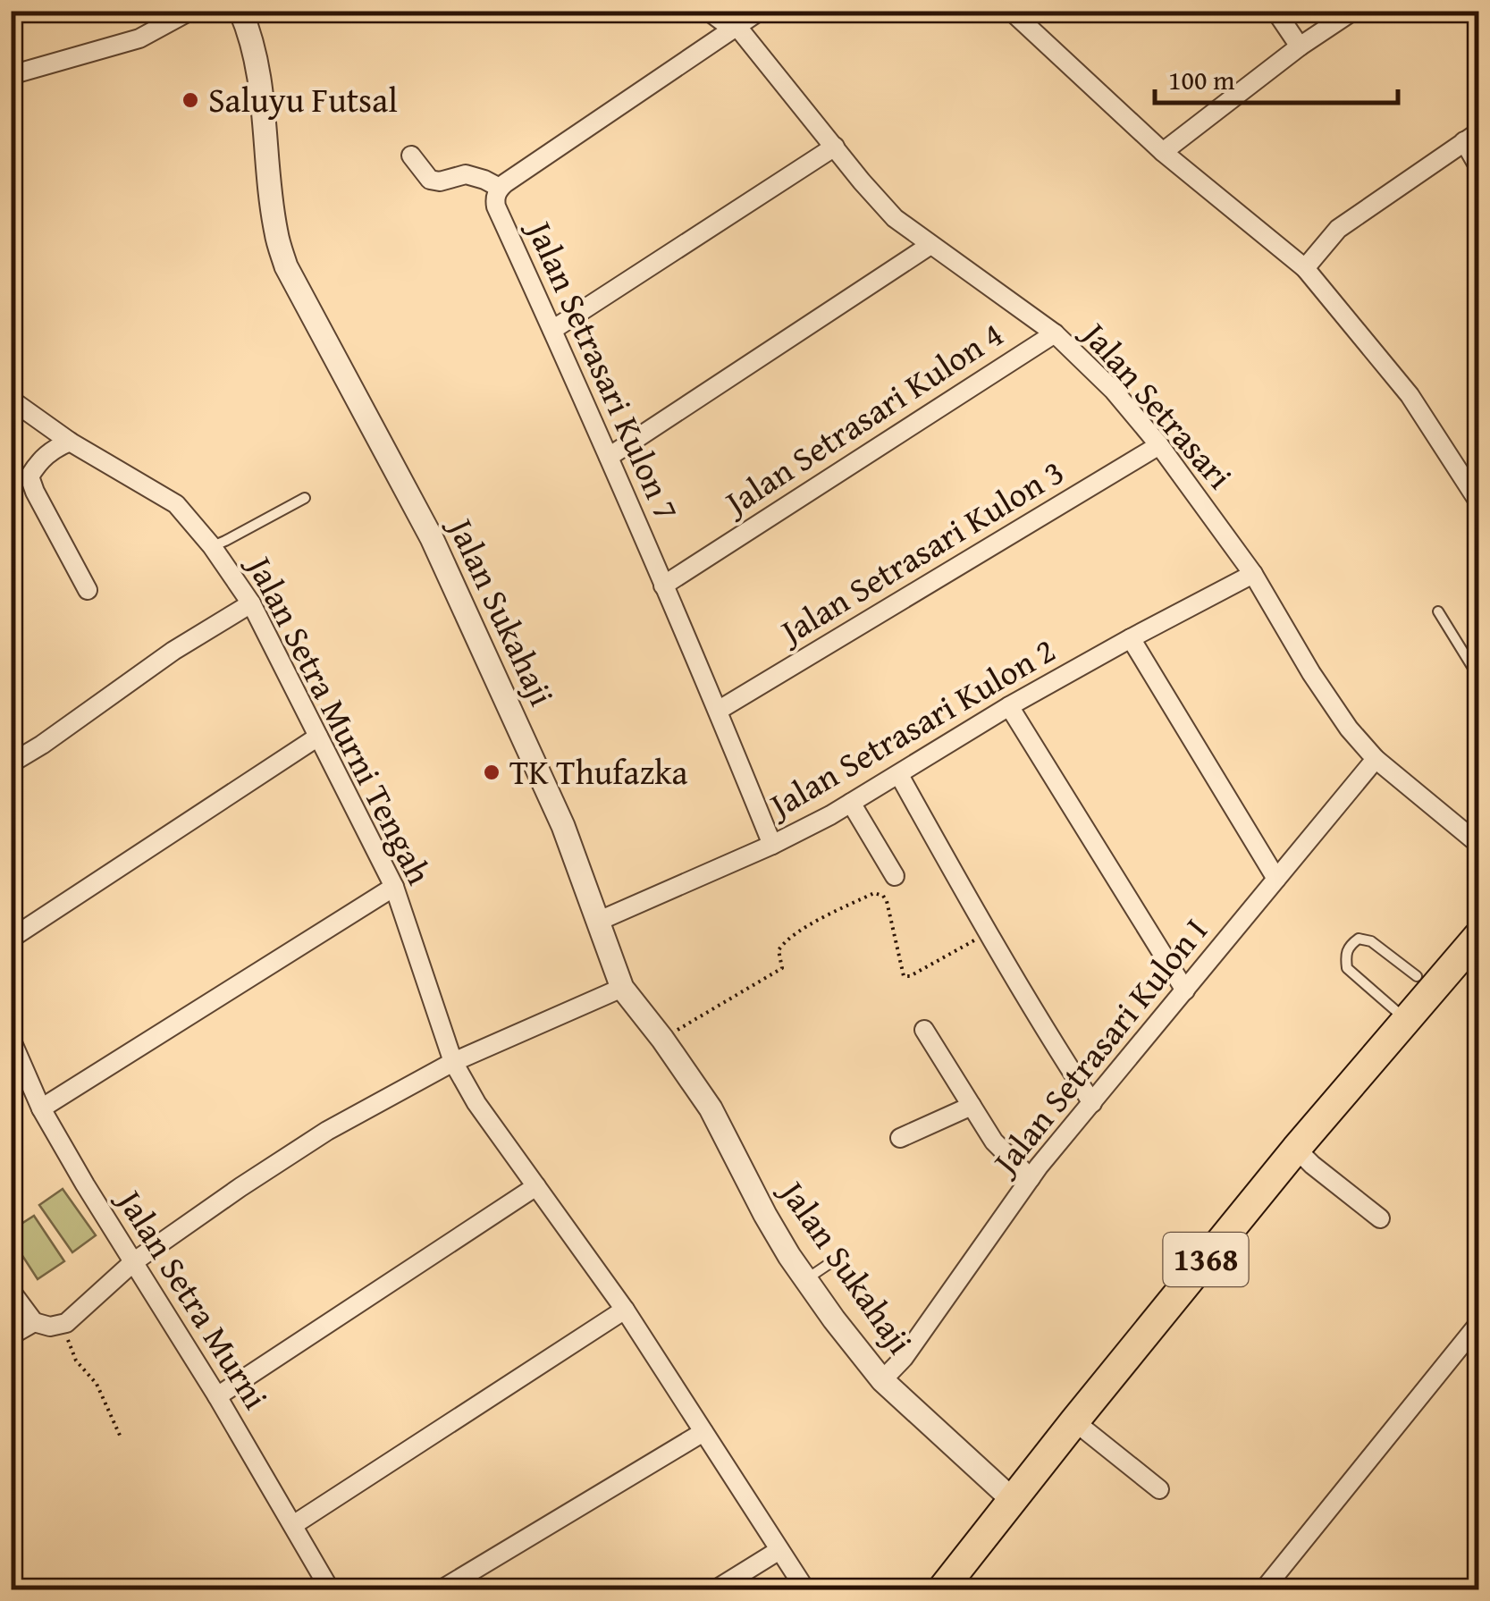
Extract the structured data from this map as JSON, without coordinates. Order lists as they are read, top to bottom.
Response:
{
  "streets": {
    "main road": ["1368"],
    "street": [
      "Jalan Setrasari Kulon 7",
      "Jalan Setrasari",
      "Jalan Setrasari Kulon 4",
      "Jalan Setrasari Kulon 3",
      "Jalan Sukahaji",
      "Jalan Setra Murni Tengah",
      "Jalan Setrasari Kulon 2",
      "Jalan Setrasari Kulon I",
      "Jalan Setra Murni"
    ]
  },
  "crossings": [
    ["Jalan Setrasari Kulon 7", "Jalan Setrasari"],
    ["Jalan Setrasari Kulon 7", "Jalan Setrasari Kulon 4"],
    ["Jalan Setrasari Kulon 7", "Jalan Setrasari Kulon 3"],
    ["Jalan Setrasari Kulon 7", "Jalan Setrasari Kulon 2"],
    ["Jalan Setrasari", "Jalan Setrasari Kulon 4"],
    ["Jalan Setrasari", "Jalan Setrasari Kulon 3"],
    ["Jalan Setrasari", "Jalan Setrasari Kulon 2"],
    ["Jalan Setrasari", "Jalan Setrasari Kulon I"],
    ["Jalan Sukahaji", "Jalan Setrasari Kulon 2"],
    ["Jalan Sukahaji", "Jalan Setrasari Kulon I"],
    ["Jalan Sukahaji", "1368"]
  ],
  "places": ["Saluyu Futsal", "TK Thufazka"],
  "scale_bar": "100 m"
}
